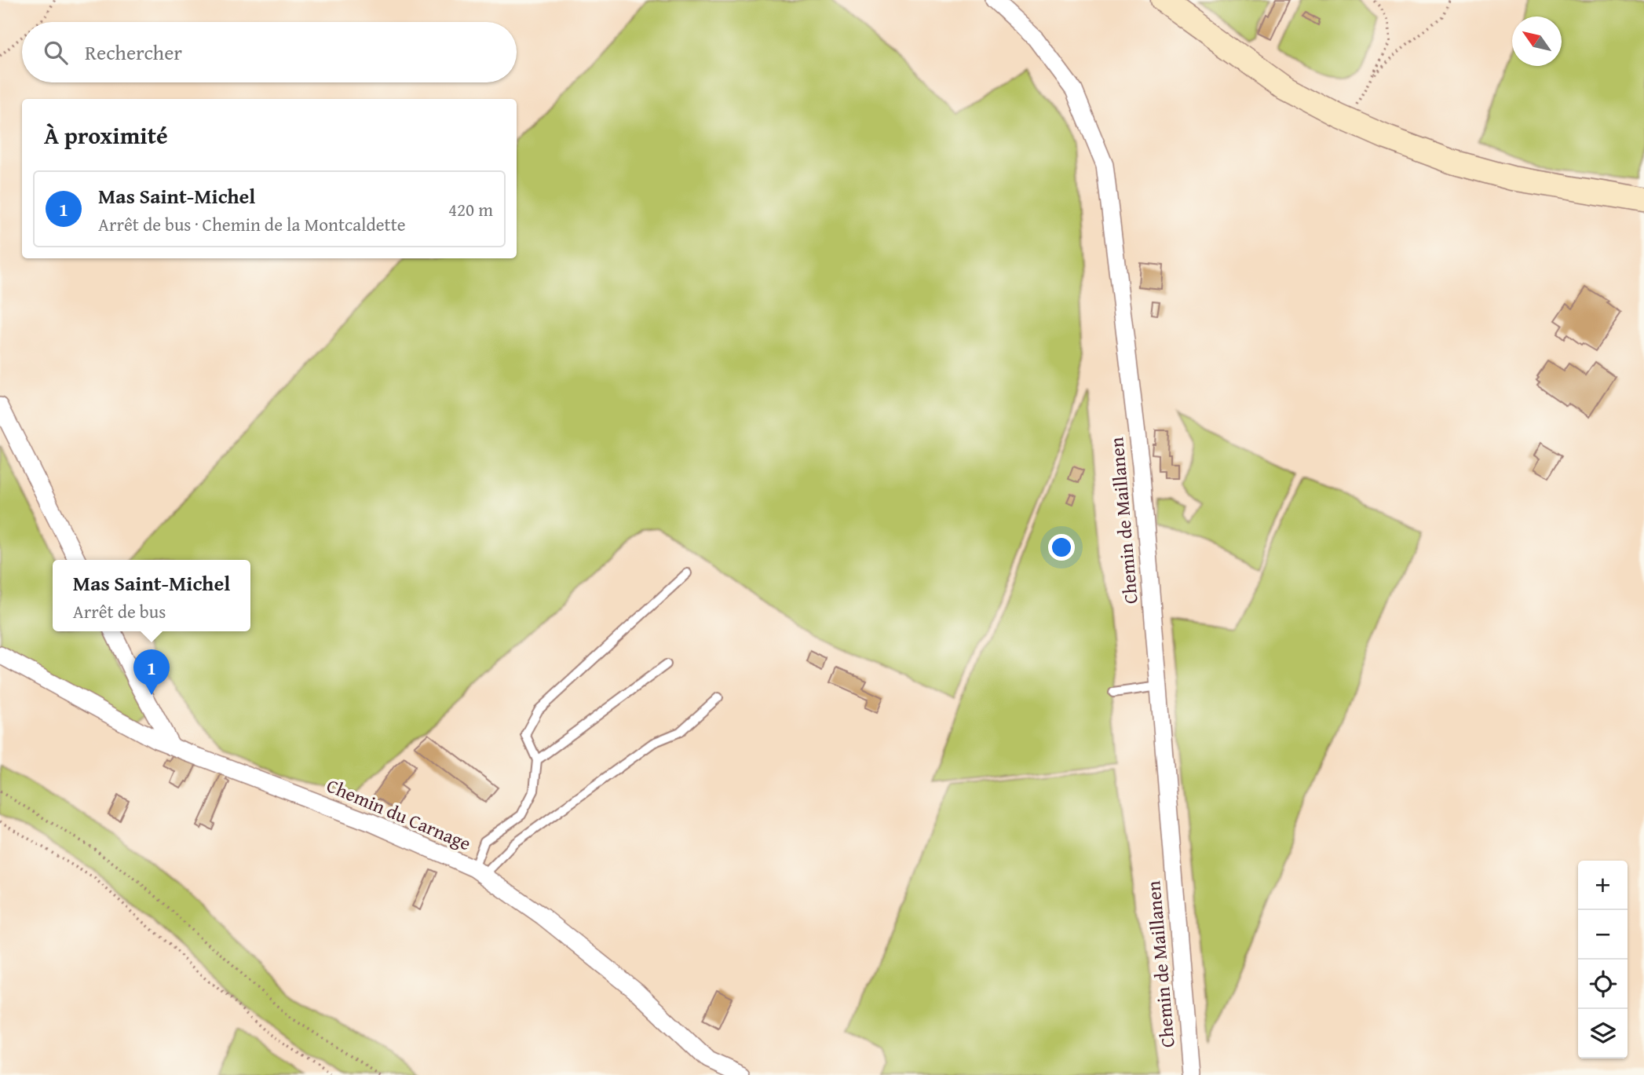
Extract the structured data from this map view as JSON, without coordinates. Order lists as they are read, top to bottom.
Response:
{
  "streets": {
    "street": ["Chemin de Maillanen", "Chemin du Carnage"]
  },
  "north": "top left",
  "page": {
    "search": "Rechercher",
    "heading": "À proximité",
    "list": [
      {
        "mark": "1",
        "name": "Mas Saint-Michel",
        "note": "Arrêt de bus · Chemin de la Montcaldette",
        "value": "420 m"
      }
    ],
    "popup": ["Mas Saint-Michel", "Arrêt de bus"],
    "pins": "1",
    "map_buttons": ["+", "−"]
  }
}
